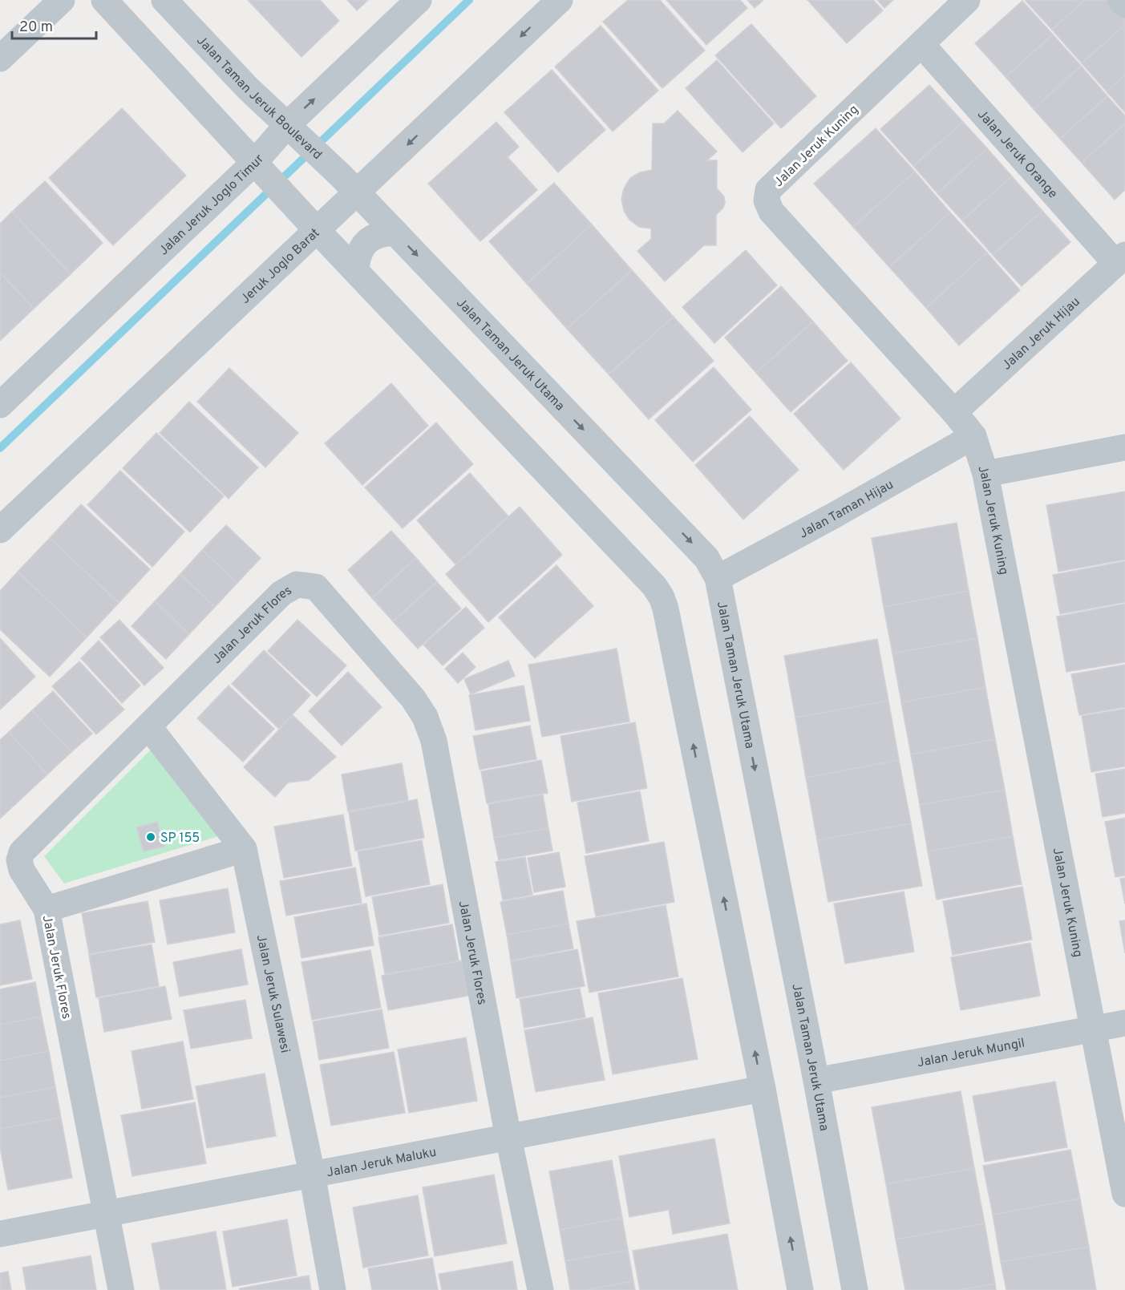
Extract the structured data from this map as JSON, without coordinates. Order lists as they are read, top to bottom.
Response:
{
  "streets": {
    "street": [
      "Jalan Taman Jeruk Boulevard",
      "Jalan Jeruk Kuning",
      "Jalan Jeruk Orange",
      "Jalan Jeruk Joglo Timur",
      "Jeruk Joglo Barat",
      "Jalan Jeruk Hijau",
      "Jalan Taman Jeruk Utama",
      "Jalan Taman Hijau",
      "Jalan Jeruk Flores",
      "Jalan Jeruk Sulawesi",
      "Jalan Jeruk Mungil",
      "Jalan Jeruk Maluku"
    ]
  },
  "crossings": [
    ["Jalan Taman Jeruk Boulevard", "Jalan Jeruk Joglo Timur"],
    ["Jalan Taman Jeruk Boulevard", "Jeruk Joglo Barat"],
    ["Jalan Taman Jeruk Boulevard", "Jalan Taman Jeruk Utama"],
    ["Jalan Jeruk Kuning", "Jalan Jeruk Orange"],
    ["Jalan Jeruk Kuning", "Jalan Jeruk Hijau"],
    ["Jalan Jeruk Kuning", "Jalan Taman Hijau"],
    ["Jalan Jeruk Kuning", "Jalan Jeruk Mungil"],
    ["Jalan Jeruk Orange", "Jalan Jeruk Hijau"],
    ["Jeruk Joglo Barat", "Jalan Taman Jeruk Utama"],
    ["Jalan Taman Jeruk Utama", "Jalan Taman Hijau"],
    ["Jalan Taman Jeruk Utama", "Jalan Jeruk Mungil"],
    ["Jalan Jeruk Flores", "Jalan Jeruk Sulawesi"],
    ["Jalan Jeruk Flores", "Jalan Jeruk Maluku"],
    ["Jalan Jeruk Sulawesi", "Jalan Jeruk Maluku"]
  ],
  "one_way": ["Jeruk Joglo Barat"],
  "places": ["SP 155"],
  "scale_bar": "20 m"
}
